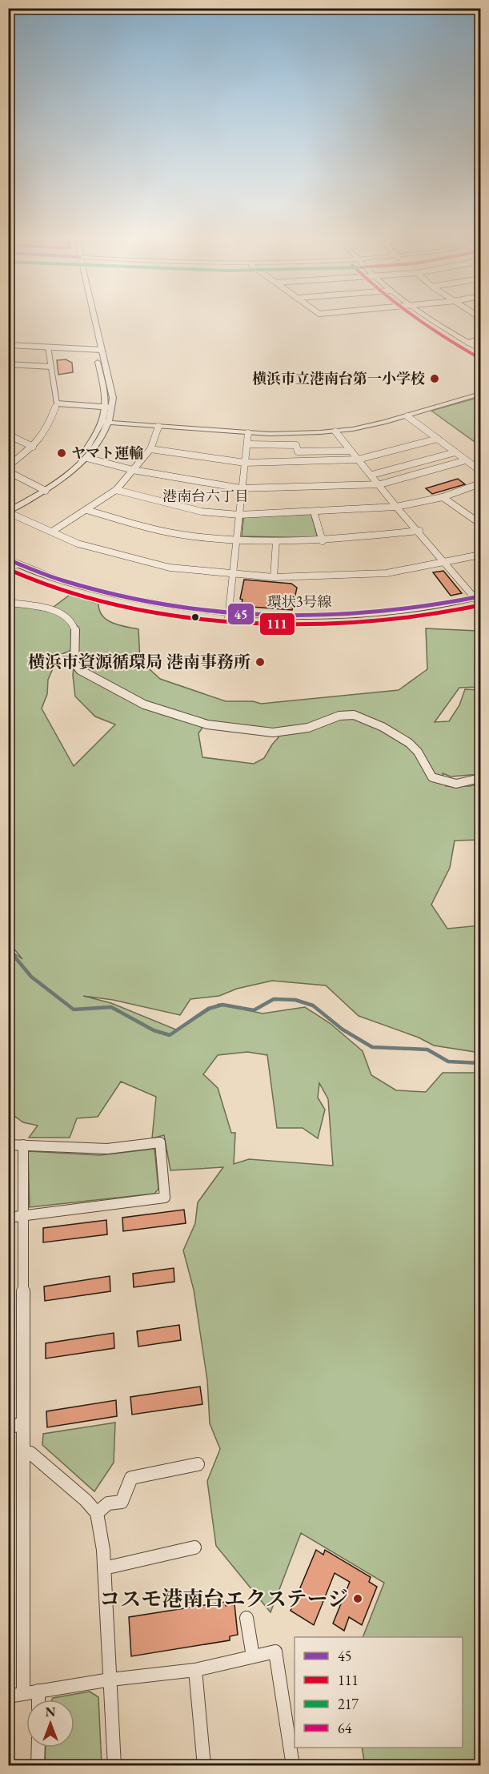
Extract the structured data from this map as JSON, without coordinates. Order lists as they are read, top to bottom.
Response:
{
  "streets": {
    "street": ["環状3号線"]
  },
  "districts": ["港南台六丁目"],
  "places": [
    "横浜市立港南台第一小学校",
    "ヤマト運輸",
    "横浜市資源循環局 港南事務所",
    "コスモ港南台エクステージ"
  ],
  "lines": ["transit line 111", "transit line 45"],
  "legend": [
    "45",
    "111",
    "217",
    "64"
  ],
  "north": "top"
}
